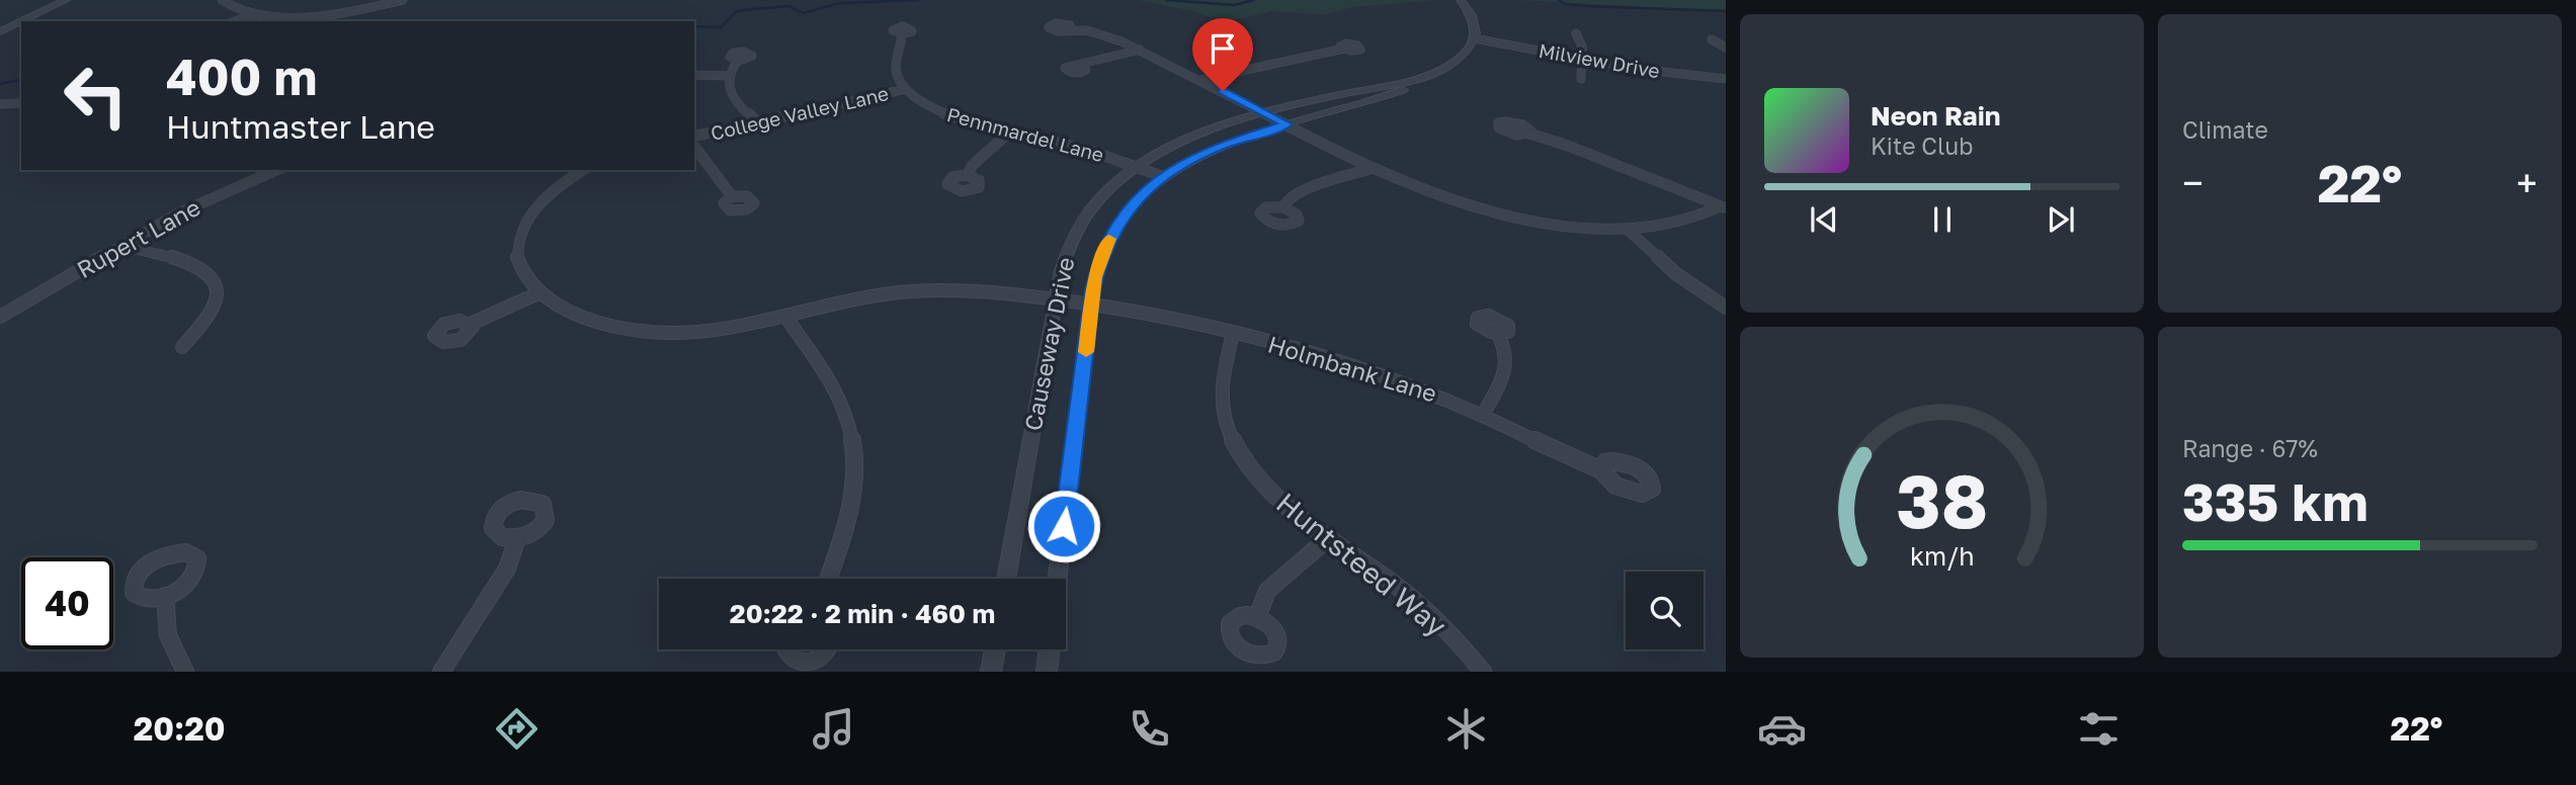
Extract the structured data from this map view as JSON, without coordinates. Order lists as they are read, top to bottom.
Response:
{
  "streets": {
    "street": [
      "Milview Drive",
      "College Valley Lane",
      "Pennmardel Lane",
      "Rupert Lane",
      "Causeway Drive",
      "Holmbank Lane",
      "Huntsteed Way"
    ]
  },
  "crossings": [
    ["Milview Drive", "Causeway Drive"],
    ["College Valley Lane", "Pennmardel Lane"],
    ["Pennmardel Lane", "Causeway Drive"],
    ["Causeway Drive", "Holmbank Lane"],
    ["Holmbank Lane", "Huntsteed Way"]
  ],
  "page": {
    "tile": [
      "Climate",
      ["Range · 67%", "335 km"]
    ],
    "turn": ["400 m", "Huntmaster Lane"],
    "song": ["Neon Rain", "Kite Club"],
    "heat": ["−", "22°", "+"],
    "limit": "40",
    "trip": "20:22 · 2 min · 460 m",
    "tabs": ["20:20", "22°"],
    "gauge": ["38", "km/h"]
  }
}
